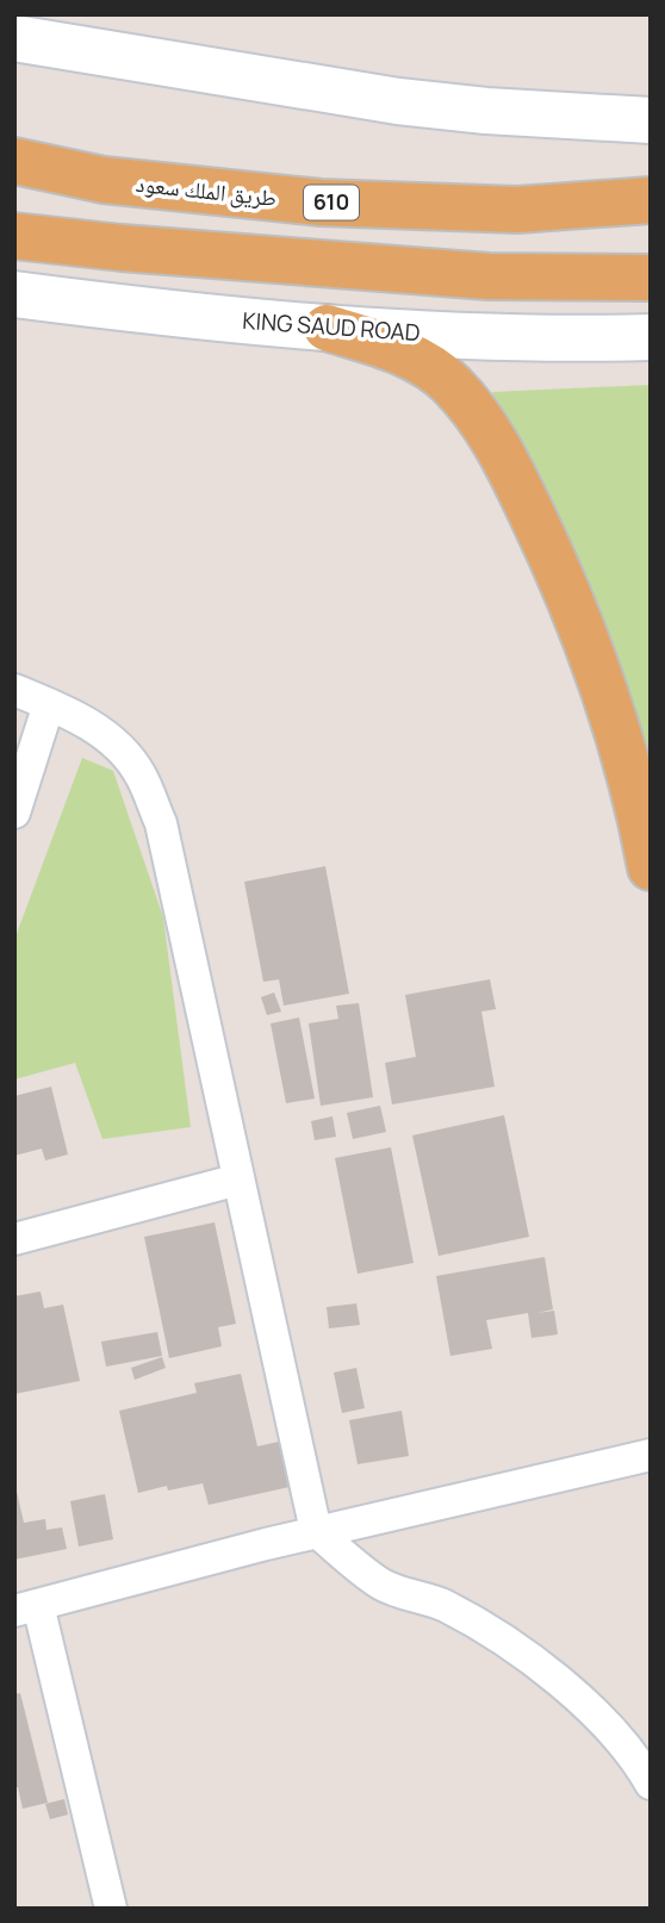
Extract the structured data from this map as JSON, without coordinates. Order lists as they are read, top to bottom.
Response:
{
  "streets": {
    "main road": ["طريق الملك سعود", "610", "KING SAUD ROAD"]
  }
}
